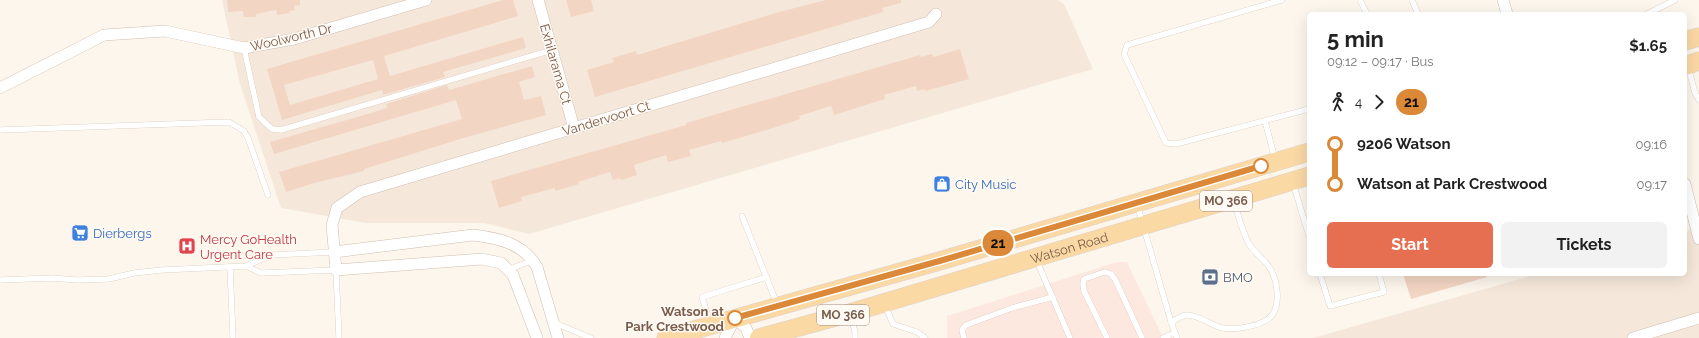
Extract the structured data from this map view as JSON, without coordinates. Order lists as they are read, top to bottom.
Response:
{
  "streets": {
    "main road": ["MO 366", "Watson Road"],
    "street": ["Woolworth Dr", "Exhilarama Ct", "Vandervoort Ct"]
  },
  "crossings": [
    ["Exhilarama Ct", "Vandervoort Ct"]
  ],
  "places": {
    "shop": ["City Music"],
    "supermarket": ["Dierbergs"],
    "hospital": ["Mercy GoHealth Urgent Care"],
    "bank": ["BMO"],
    "other": ["Watson at Park Crestwood"]
  },
  "lines": ["bus line 21"],
  "page": {
    "on_map": "21",
    "heading": ["5 min", "09:12 – 09:17 · Bus", "$1.65"],
    "legs": ["4", "21"],
    "list": [
      {
        "name": "9206 Watson",
        "value": "09:16"
      },
      {
        "name": "Watson at Park Crestwood",
        "value": "09:17"
      }
    ],
    "buttons": ["Start", "Tickets"]
  }
}
